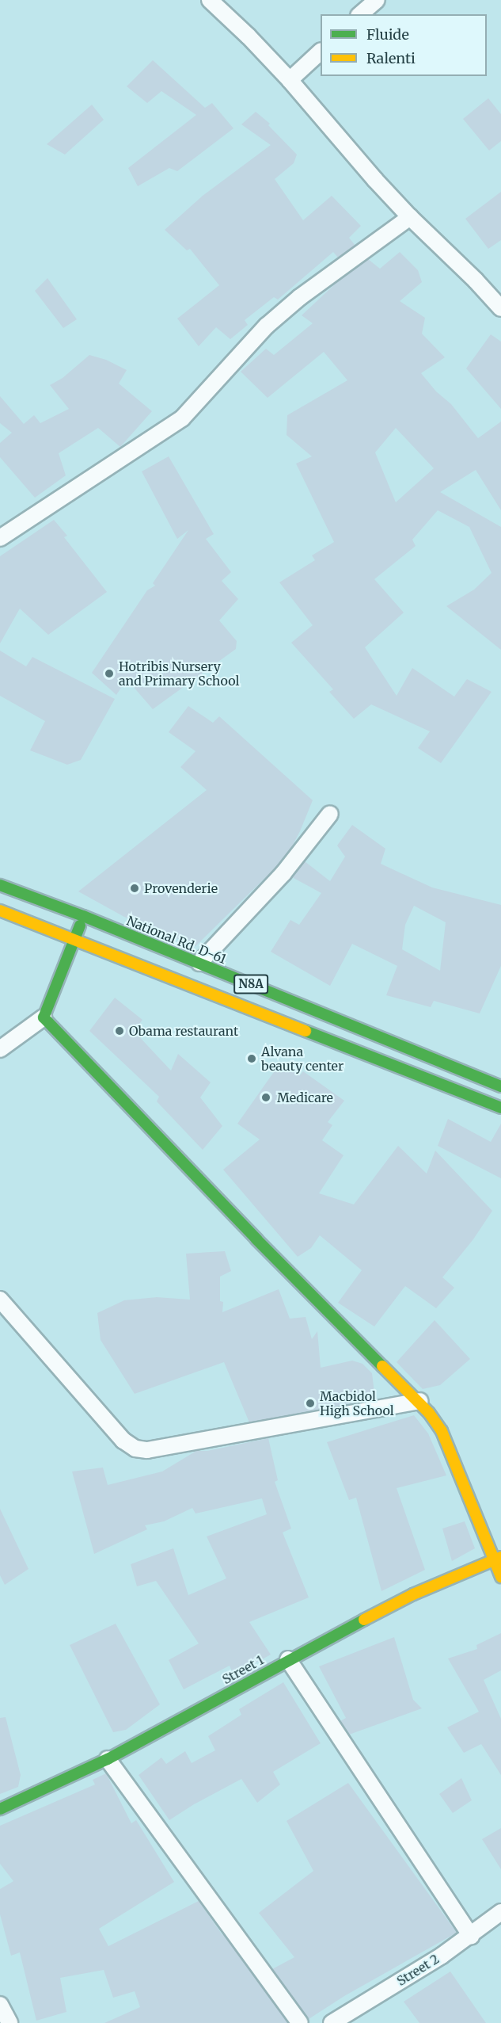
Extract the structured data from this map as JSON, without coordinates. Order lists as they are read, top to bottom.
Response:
{
  "streets": {
    "main road": ["National Rd. D-61", "N8A", "Street 1"],
    "street": ["Street 2"]
  },
  "places": [
    "Hotribis Nursery and Primary School",
    "Provenderie",
    "Obama restaurant",
    "Alvana beauty center",
    "Medicare",
    "Macbidol High School"
  ],
  "legend": ["Fluide", "Ralenti"]
}
